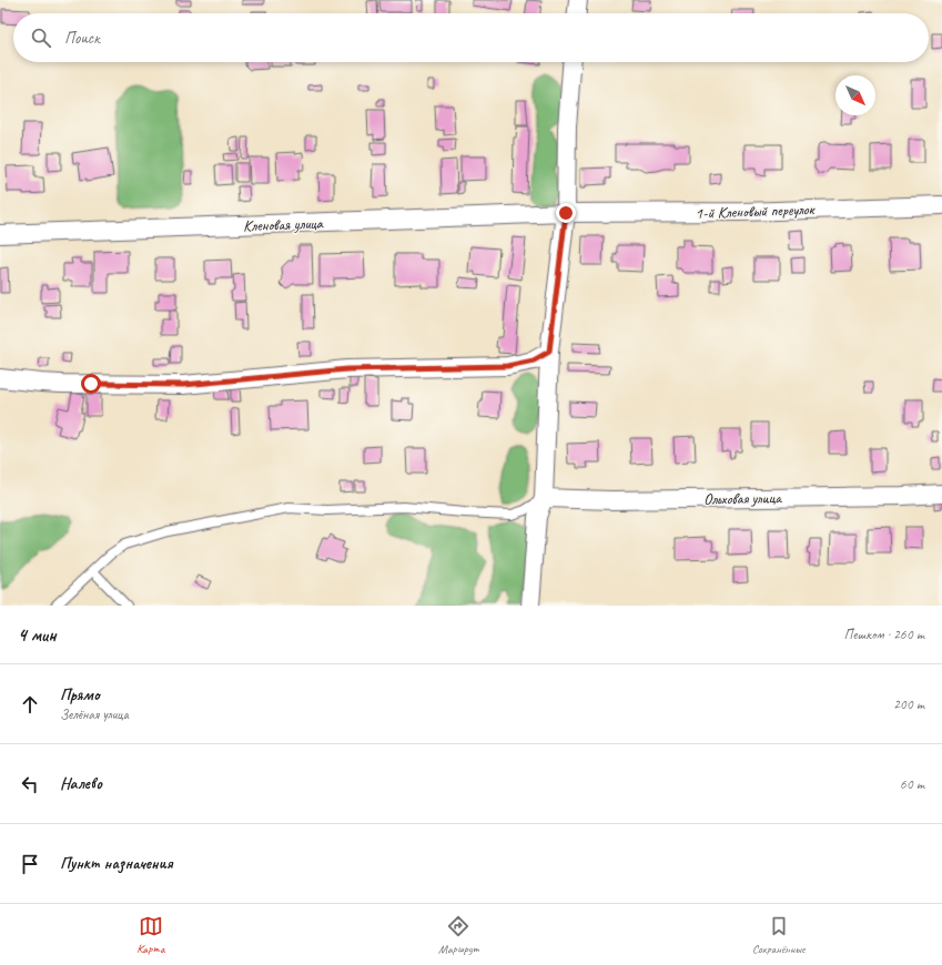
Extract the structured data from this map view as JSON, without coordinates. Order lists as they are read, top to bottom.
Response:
{
  "streets": {
    "street": ["1-й Кленовый переулок", "Кленовая улица", "Ольховая улица"]
  },
  "crossings": [
    ["1-й Кленовый переулок", "Кленовая улица"]
  ],
  "north": "bottom right",
  "page": {
    "search": "Поиск",
    "heading": ["4 мин", "Пешком · 260 m"],
    "list": [
      ["Прямо", "Зелёная улица", "200 m"],
      ["Налево", "60 m"],
      "Пункт назначения"
    ],
    "nav": ["Карта", "Маршрут", "Сохранённые"]
  }
}
